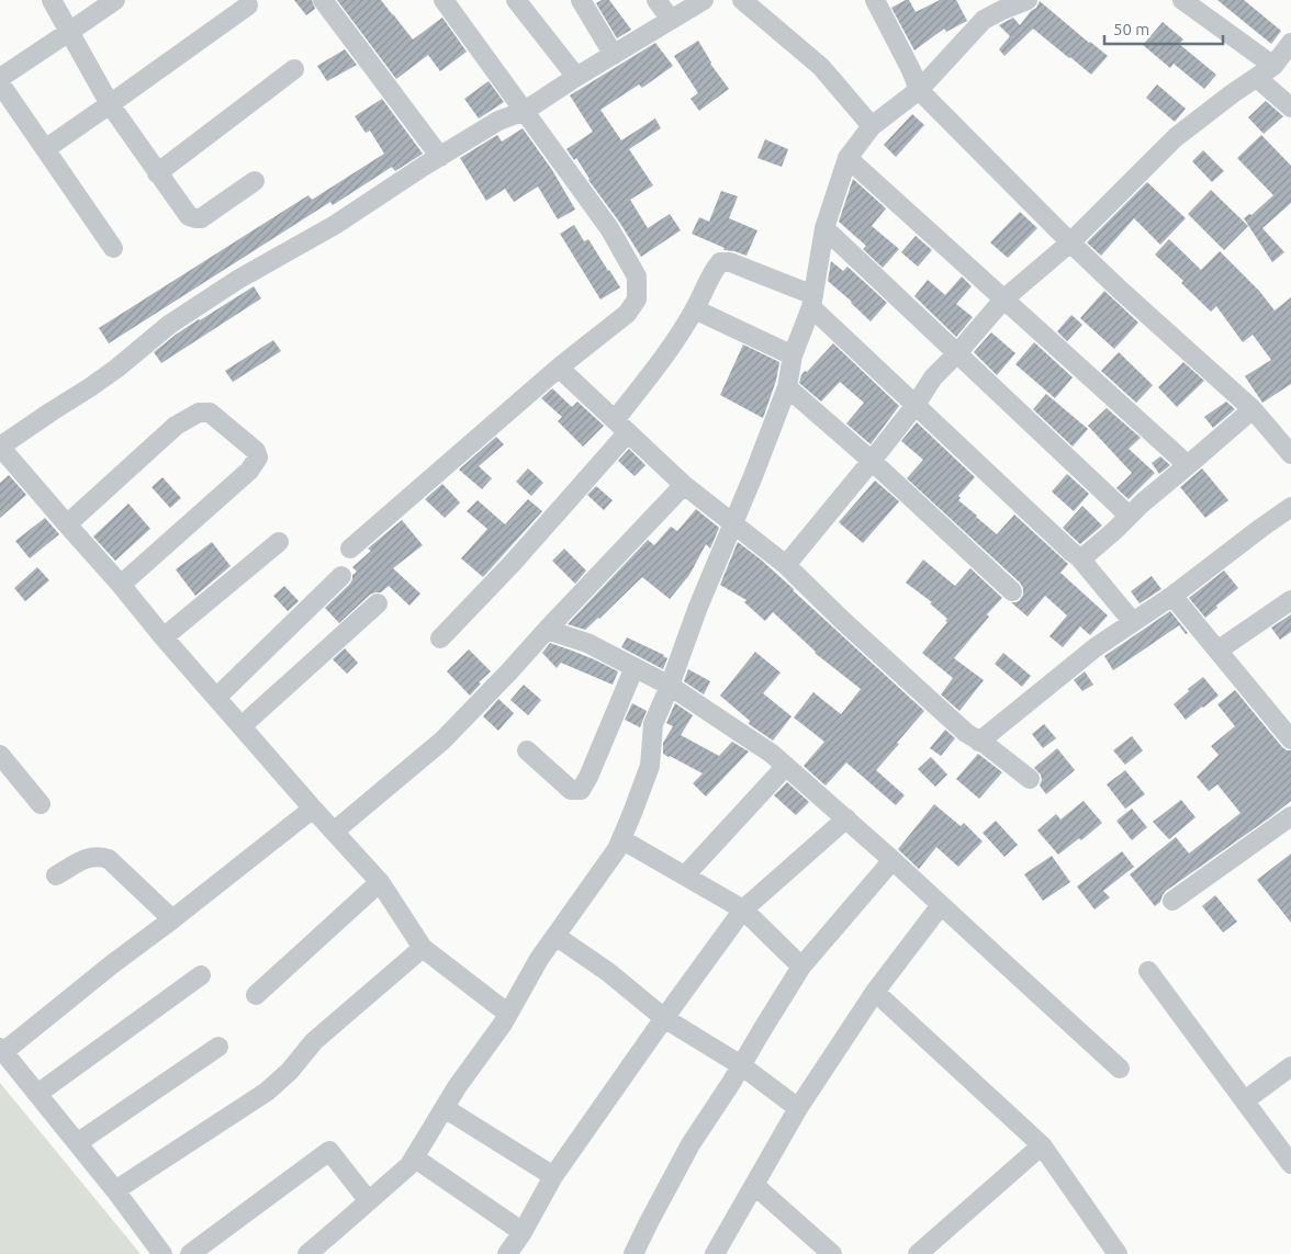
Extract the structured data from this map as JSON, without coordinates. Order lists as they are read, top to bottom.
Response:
{
  "scale_bar": "50 m"
}
